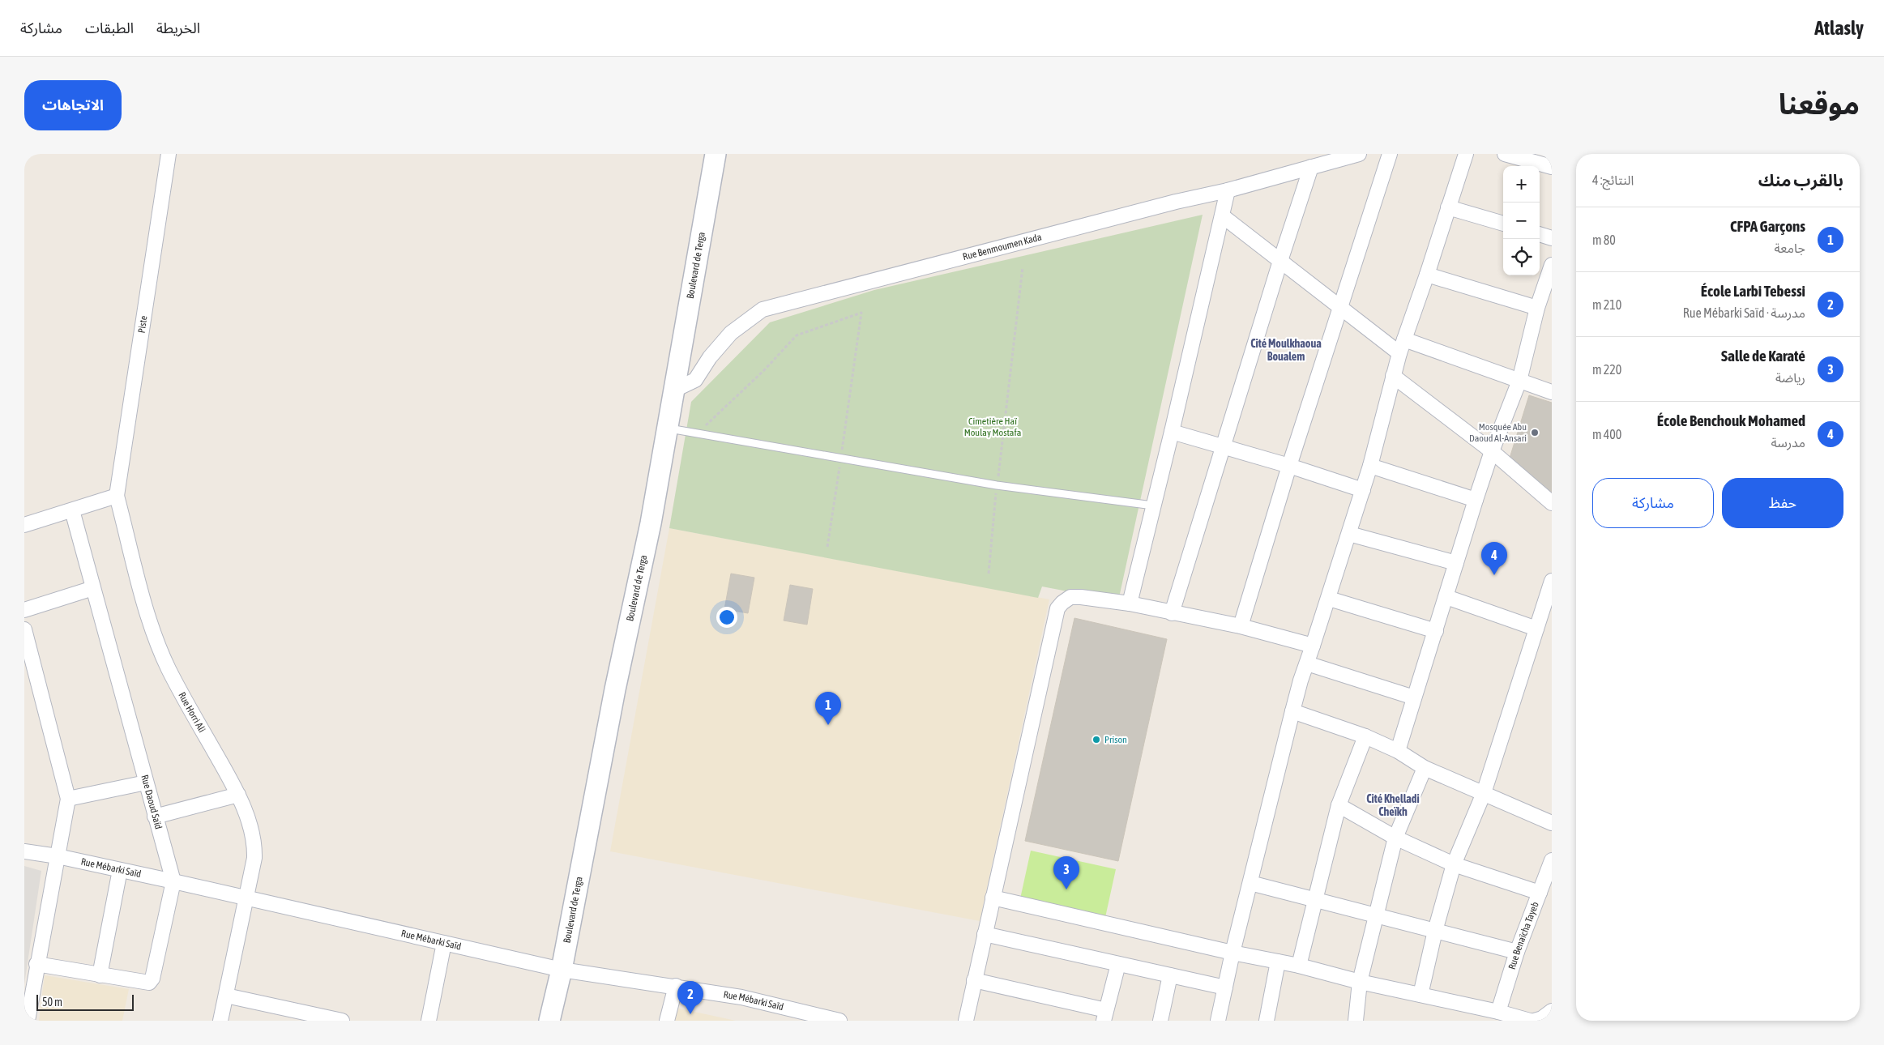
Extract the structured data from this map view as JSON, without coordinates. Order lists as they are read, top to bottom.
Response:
{
  "streets": {
    "main road": ["Boulevard de Terga"],
    "street": [
      "Rue Benmoumen Kada",
      "Piste",
      "Rue Horri Ali",
      "Rue Daoud Saïd",
      "Rue Mébarki Saïd",
      "Rue Benaïcha Tayeb"
    ]
  },
  "crossings": [
    ["Rue Benmoumen Kada", "Boulevard de Terga"],
    ["Boulevard de Terga", "Rue Mébarki Saïd"],
    ["Piste", "Rue Horri Ali"],
    ["Rue Horri Ali", "Rue Mébarki Saïd"],
    ["Rue Daoud Saïd", "Rue Mébarki Saïd"]
  ],
  "districts": ["Cité Moulkhaoua Boualem", "Cité Khelladi Cheïkh"],
  "parks": ["Cimetière Haï Moulay Mostafa"],
  "places": ["Mosquée Abu Daoud Al-Ansari", "Prison"],
  "scale_bar": "50 m",
  "page": {
    "header": "Atlasly",
    "nav": ["الخريطة", "الطبقات", "مشاركة"],
    "title": "موقعنا",
    "buttons": [
      "الاتجاهات",
      ["حفظ", "مشاركة"]
    ],
    "heading": ["بالقرب منك", "النتائج: 4"],
    "map_buttons": ["+", "−"],
    "list": [
      {
        "mark": "1",
        "name": "CFPA Garçons",
        "note": "جامعة",
        "value": "80 m"
      },
      {
        "mark": "2",
        "name": "École Larbi Tebessi",
        "note": "مدرسة · Rue Mébarki Saïd",
        "value": "210 m"
      },
      {
        "mark": "3",
        "name": "Salle de Karaté",
        "note": "رياضة",
        "value": "220 m"
      },
      {
        "mark": "4",
        "name": "École Benchouk Mohamed",
        "note": "مدرسة",
        "value": "400 m"
      }
    ],
    "pins": [
      "4",
      "1",
      "3",
      "2"
    ],
    "scale": "50 m"
  }
}
